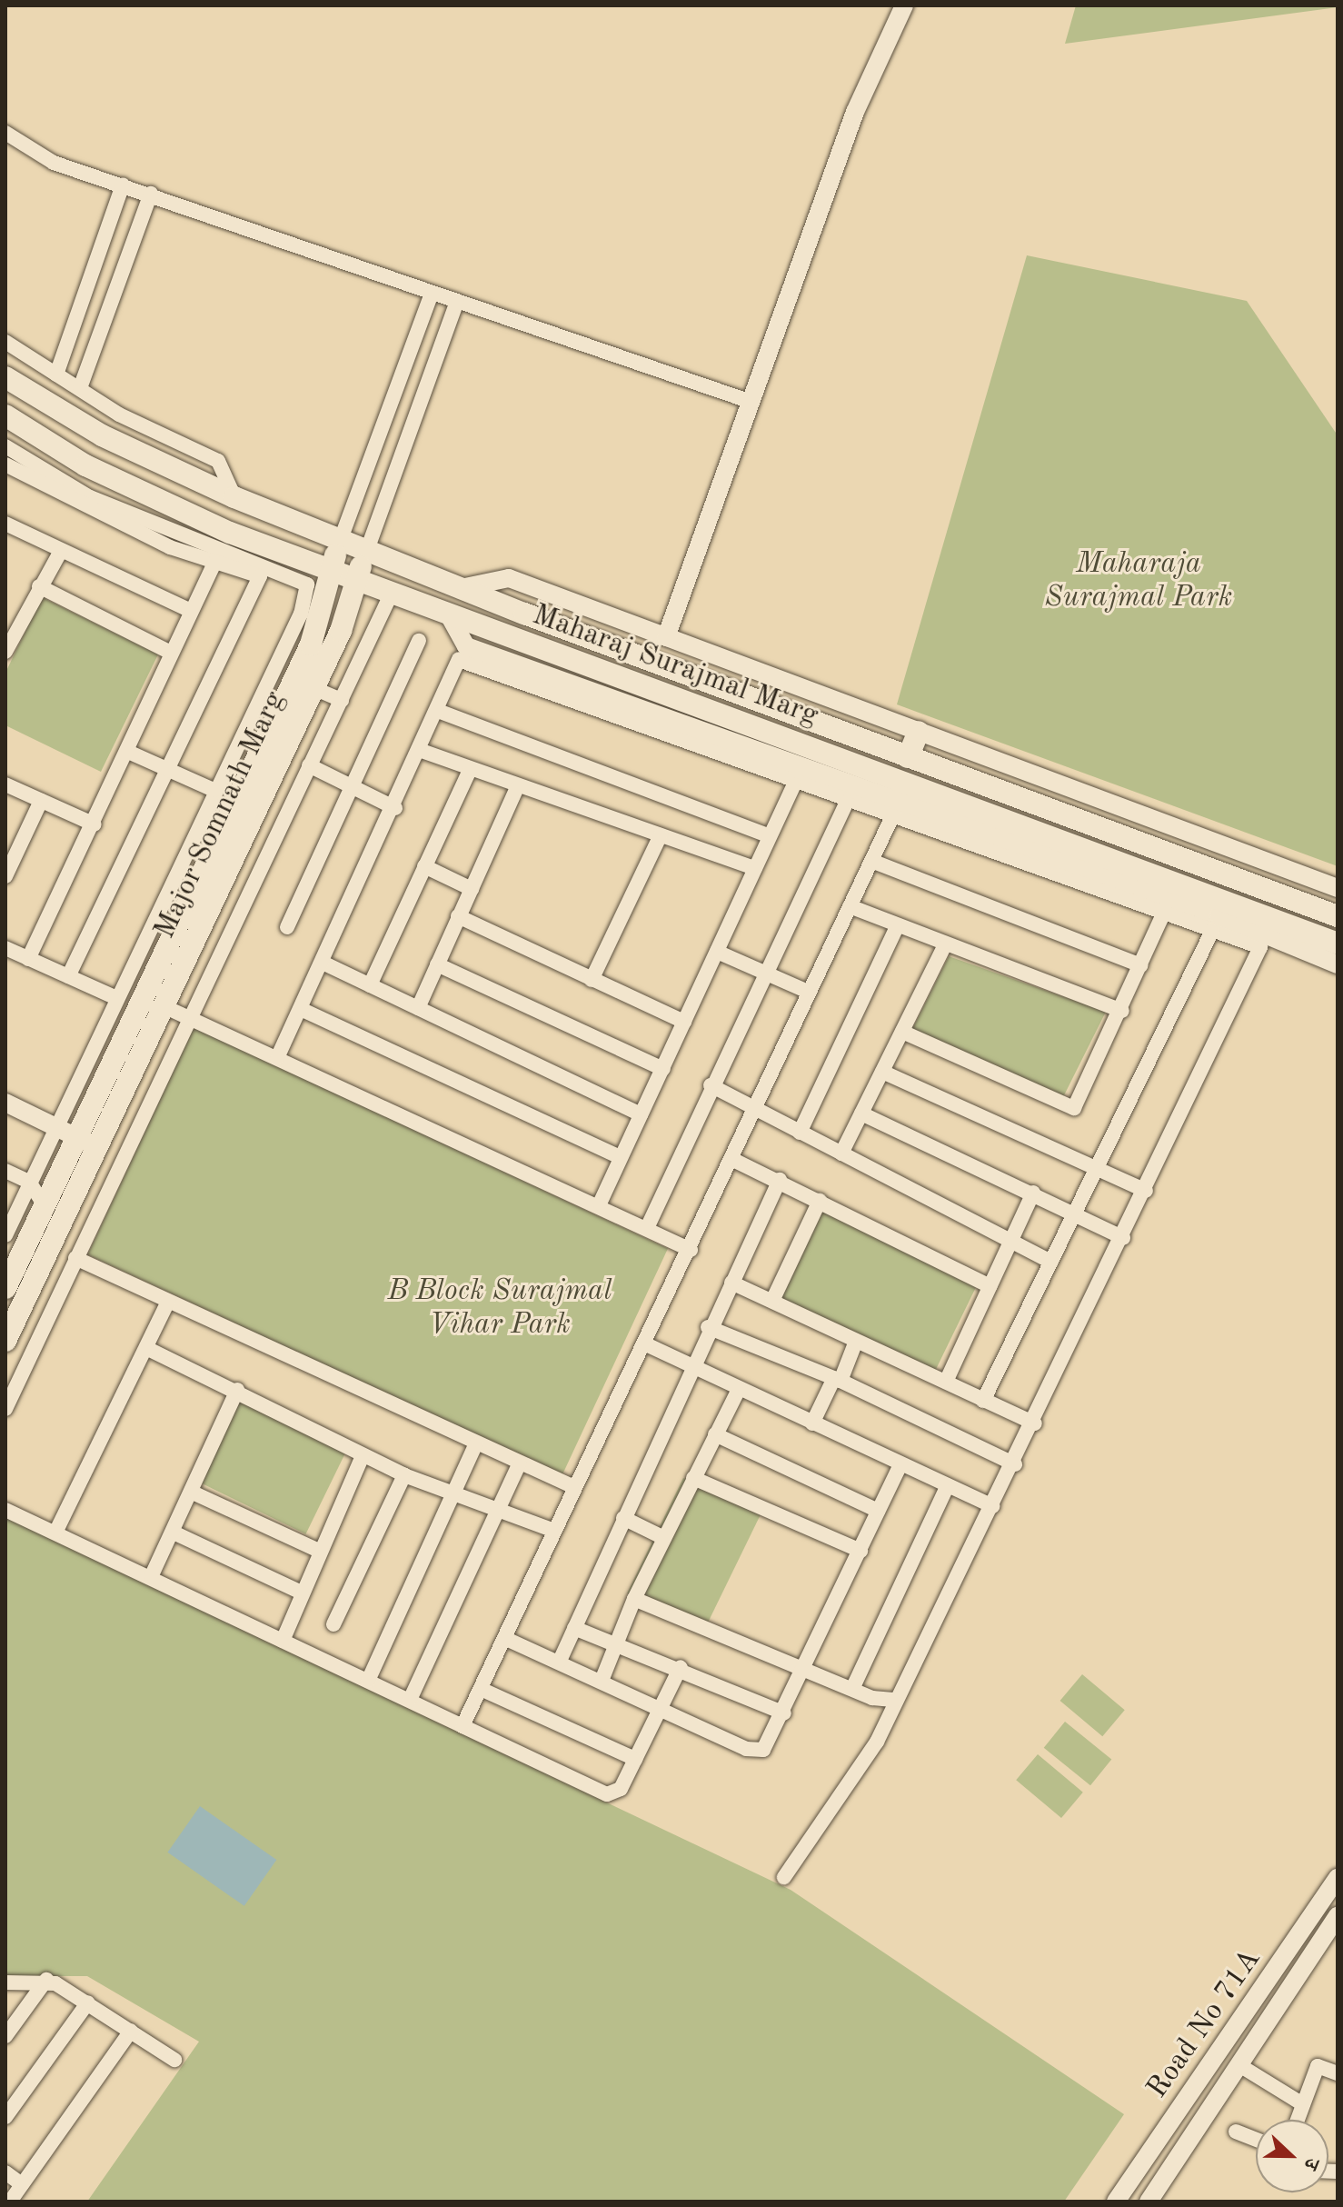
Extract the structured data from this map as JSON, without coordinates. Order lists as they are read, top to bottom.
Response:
{
  "streets": {
    "main road": ["Maharaj Surajmal Marg", "Major Somnath Marg"],
    "street": ["Road No 71A"]
  },
  "crossings": [
    ["Maharaj Surajmal Marg", "Major Somnath Marg"]
  ],
  "parks": ["Maharaja Surajmal Park", "B Block Surajmal Vihar Park"],
  "north": "right"
}
